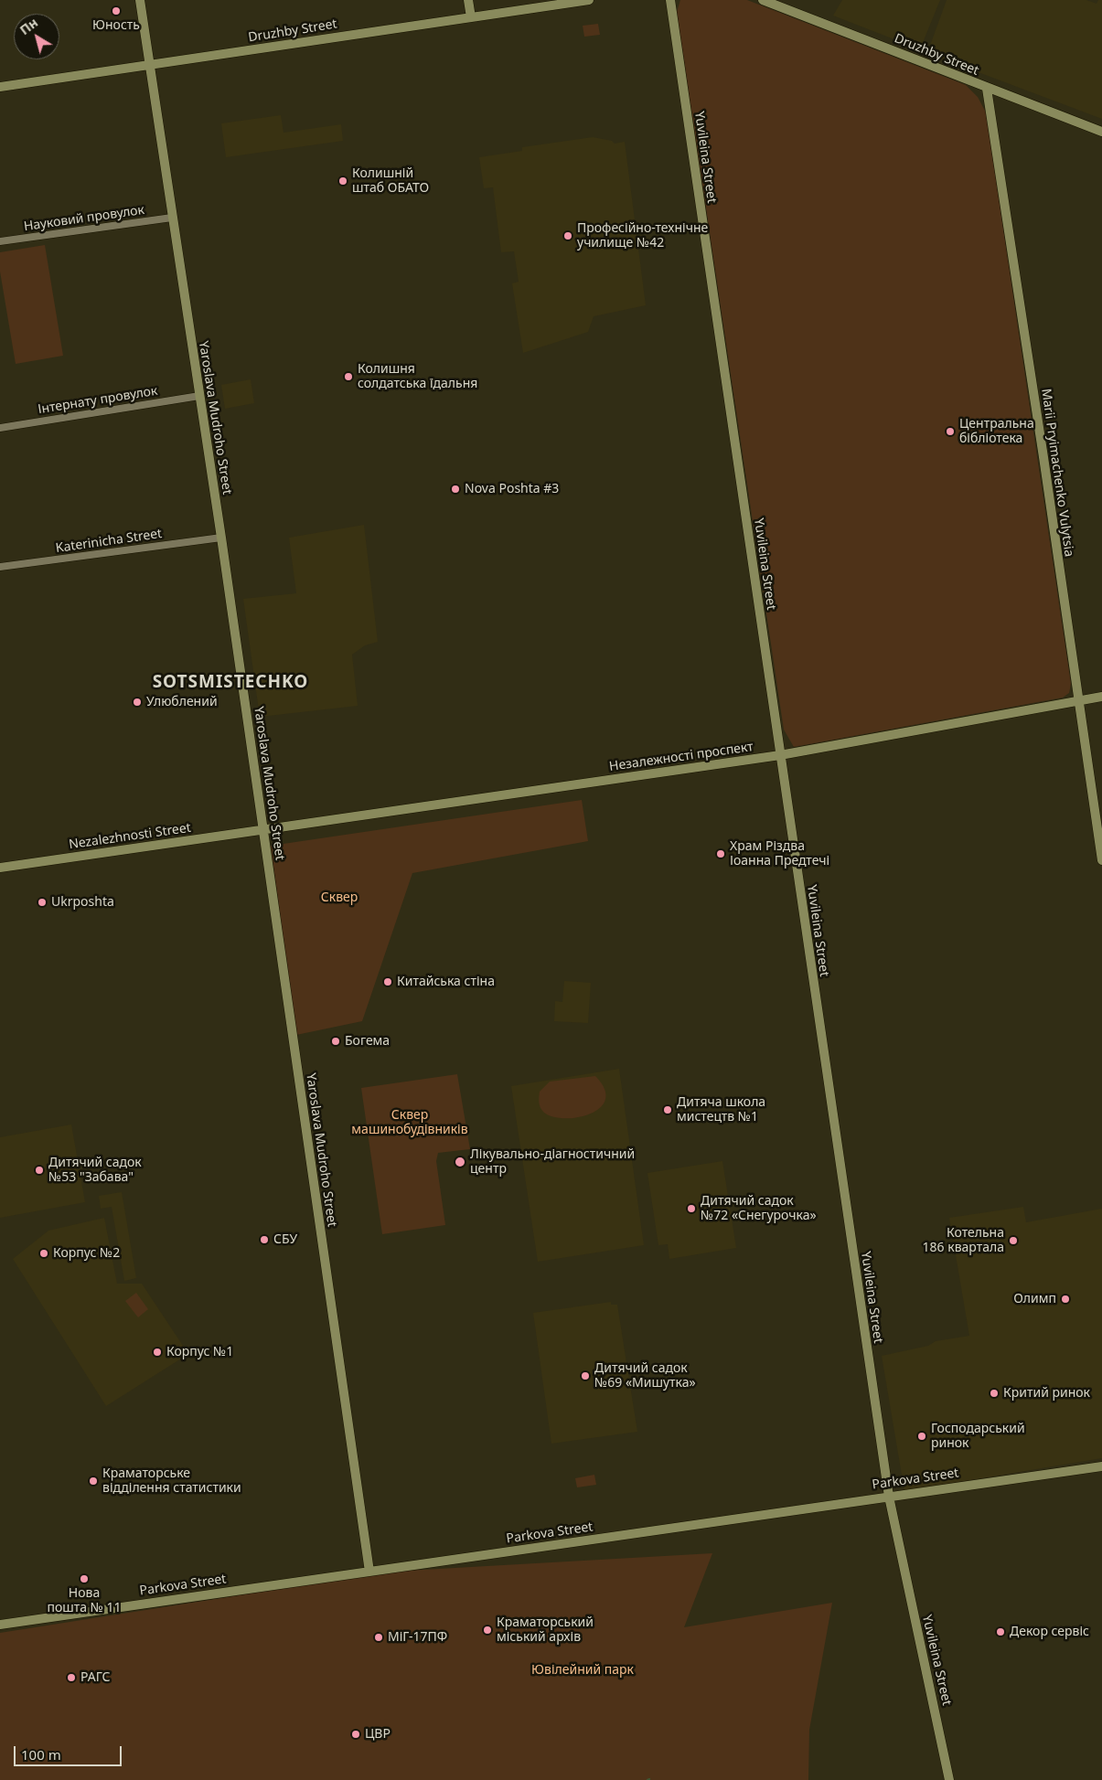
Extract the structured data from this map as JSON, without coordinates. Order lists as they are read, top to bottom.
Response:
{
  "streets": {
    "street": [
      "Druzhby Street",
      "Yuvileina Street",
      "Науковий провулок",
      "Інтернату провулок",
      "Yaroslava Mudroho Street",
      "Marii Pryimachenko Vulytsia",
      "Katerinicha Street",
      "Незалежності проспект",
      "Nezalezhnosti Street",
      "Parkova Street"
    ]
  },
  "crossings": [
    ["Druzhby Street", "Yaroslava Mudroho Street"],
    ["Druzhby Street", "Marii Pryimachenko Vulytsia"],
    ["Yuvileina Street", "Незалежності проспект"],
    ["Yuvileina Street", "Parkova Street"],
    ["Науковий провулок", "Yaroslava Mudroho Street"],
    ["Інтернату провулок", "Yaroslava Mudroho Street"],
    ["Yaroslava Mudroho Street", "Katerinicha Street"],
    ["Yaroslava Mudroho Street", "Незалежності проспект"],
    ["Yaroslava Mudroho Street", "Nezalezhnosti Street"],
    ["Yaroslava Mudroho Street", "Parkova Street"],
    ["Marii Pryimachenko Vulytsia", "Незалежності проспект"],
    ["Незалежності проспект", "Nezalezhnosti Street"]
  ],
  "districts": ["SOTSMISTECHKO"],
  "parks": ["Сквер", "Сквер машинобудівників", "Ювілейний парк"],
  "places": [
    "Юность",
    "Колишній штаб ОБАТО",
    "Професійно-технічне училище №42",
    "Колишня солдатська їдальня",
    "Центральна бібліотека",
    "Nova Poshta #3",
    "Улюблений",
    "Храм Різдва Іоанна Предтечі",
    "Ukrposhta",
    "Китайська стіна",
    "Богема",
    "Дитяча школа мистецтв №1",
    "Лікувально-діагностичний центр",
    "Дитячий садок №53 \"Забава\"",
    "Дитячий садок №72 «Снегурочка»",
    "СБУ",
    "Котельна 186 квартала",
    "Корпус №2",
    "Олимп",
    "Корпус №1",
    "Дитячий садок №69 «Мишутка»",
    "Критий ринок",
    "Господарський ринок",
    "Краматорське відділення статистики",
    "Нова пошта № 11",
    "Краматорський міський архів",
    "Декор сервіс",
    "МіГ-17ПФ",
    "РАГС",
    "ЦВР"
  ],
  "scale_bar": "100 m",
  "north": "top left"
}
